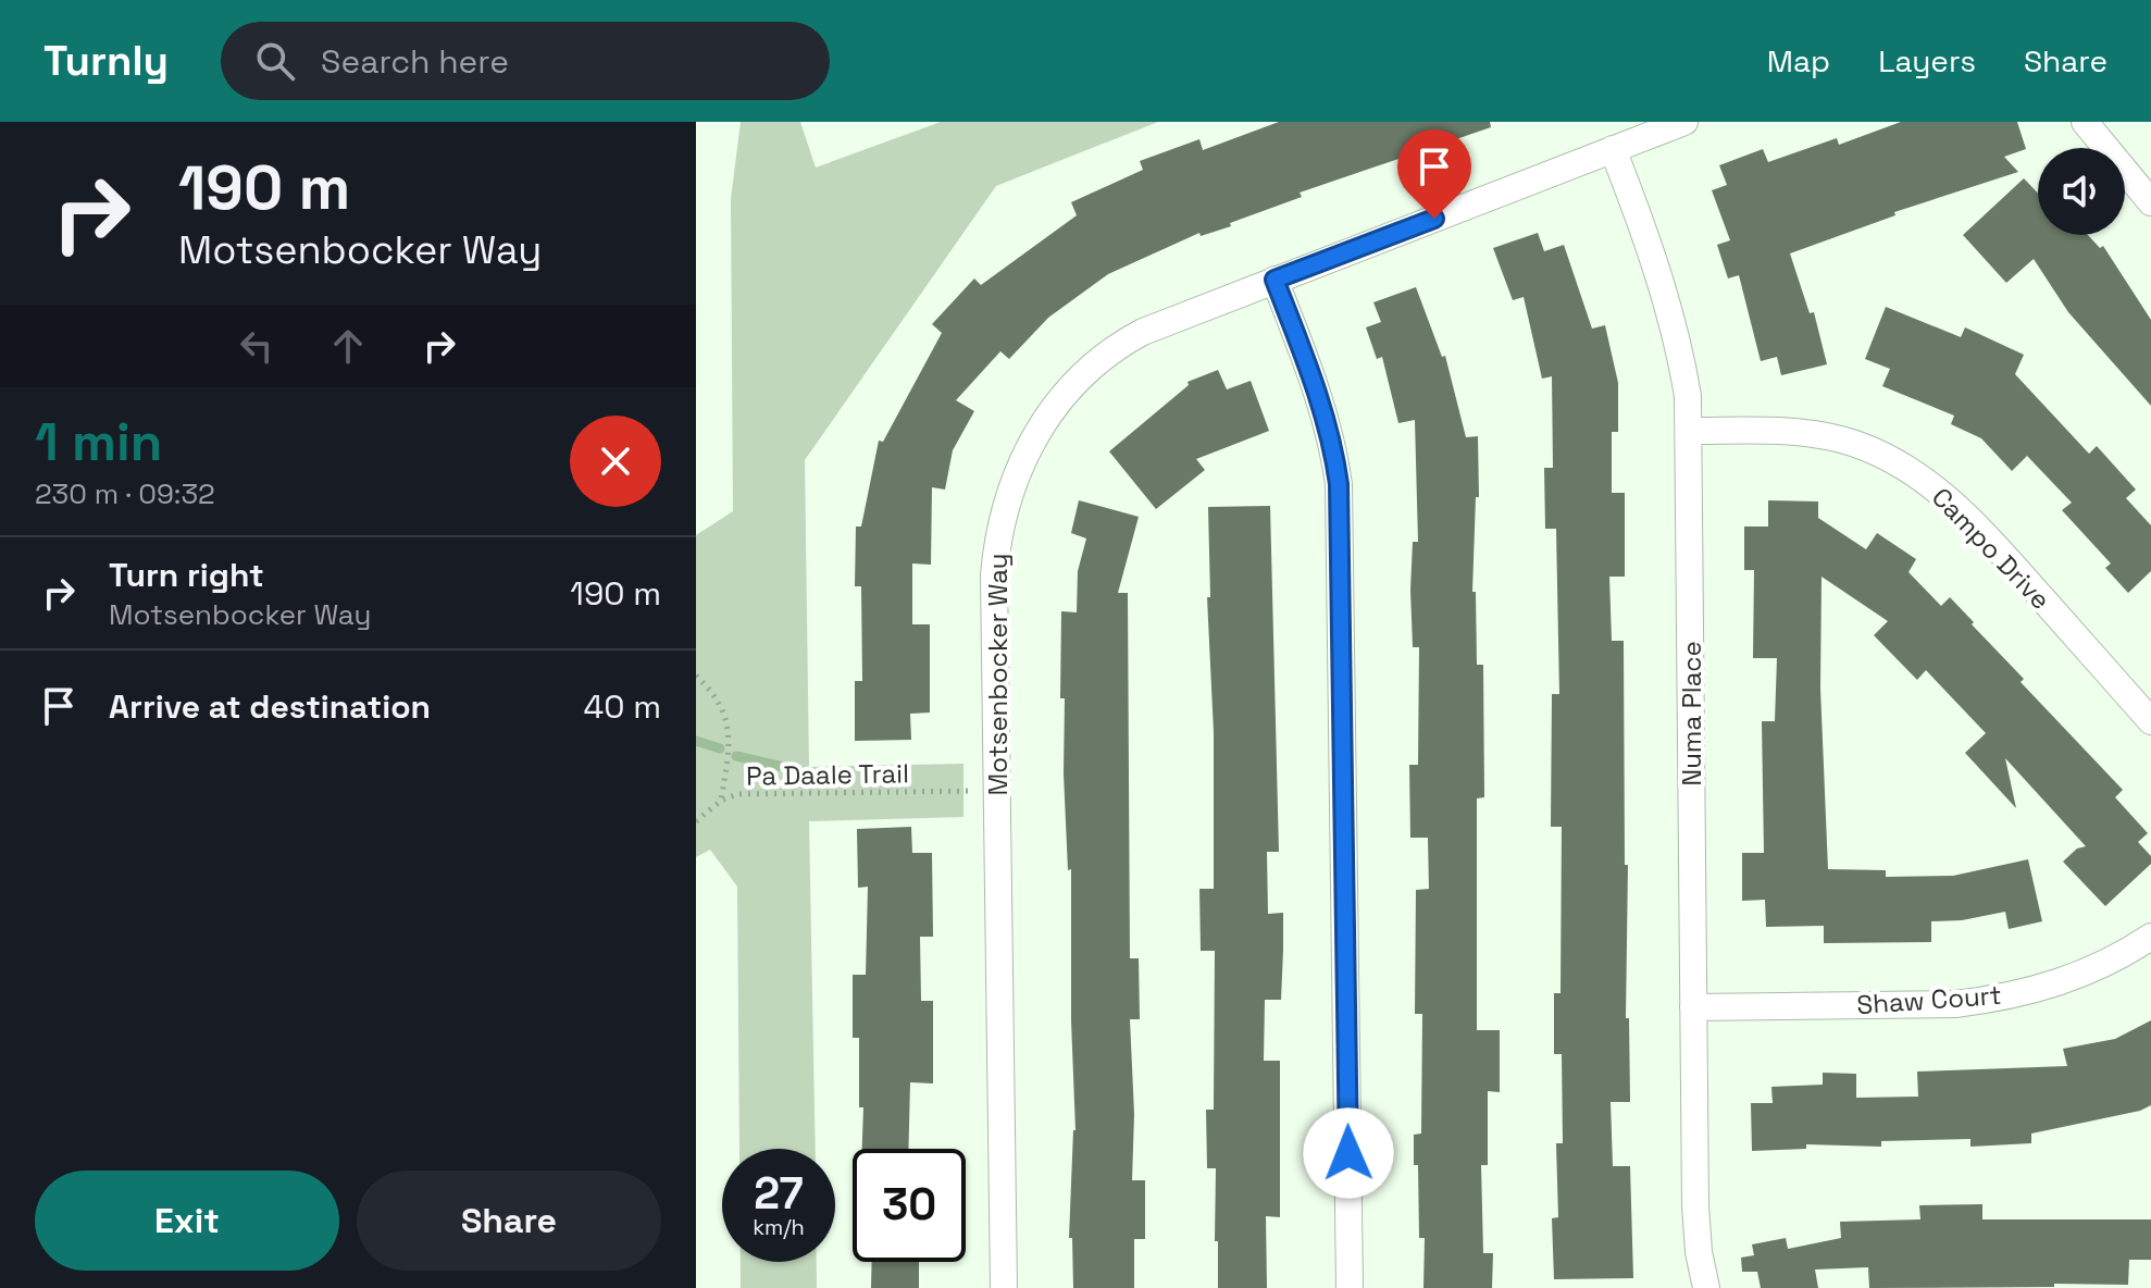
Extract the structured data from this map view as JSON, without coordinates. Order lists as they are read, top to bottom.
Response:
{
  "streets": {
    "street": [
      "Campo Drive",
      "Motsenbocker Way",
      "Numa Place",
      "Shaw Court"
    ],
    "path": ["Pa Daale Trail"]
  },
  "crossings": [
    ["Campo Drive", "Numa Place"],
    ["Motsenbocker Way", "Numa Place"],
    ["Numa Place", "Shaw Court"]
  ],
  "page": {
    "header": "Turnly",
    "search": "Search here",
    "nav": ["Map", "Layers", "Share"],
    "turn": ["190 m", "Motsenbocker Way"],
    "heading": ["1 min", "230 m · 09:32"],
    "list": [
      {
        "name": "Turn right",
        "note": "Motsenbocker Way",
        "value": "190 m"
      },
      {
        "name": "Arrive at destination",
        "value": "40 m"
      }
    ],
    "speed": "27 km/h",
    "limit": "30",
    "buttons": ["Exit", "Share"]
  }
}
